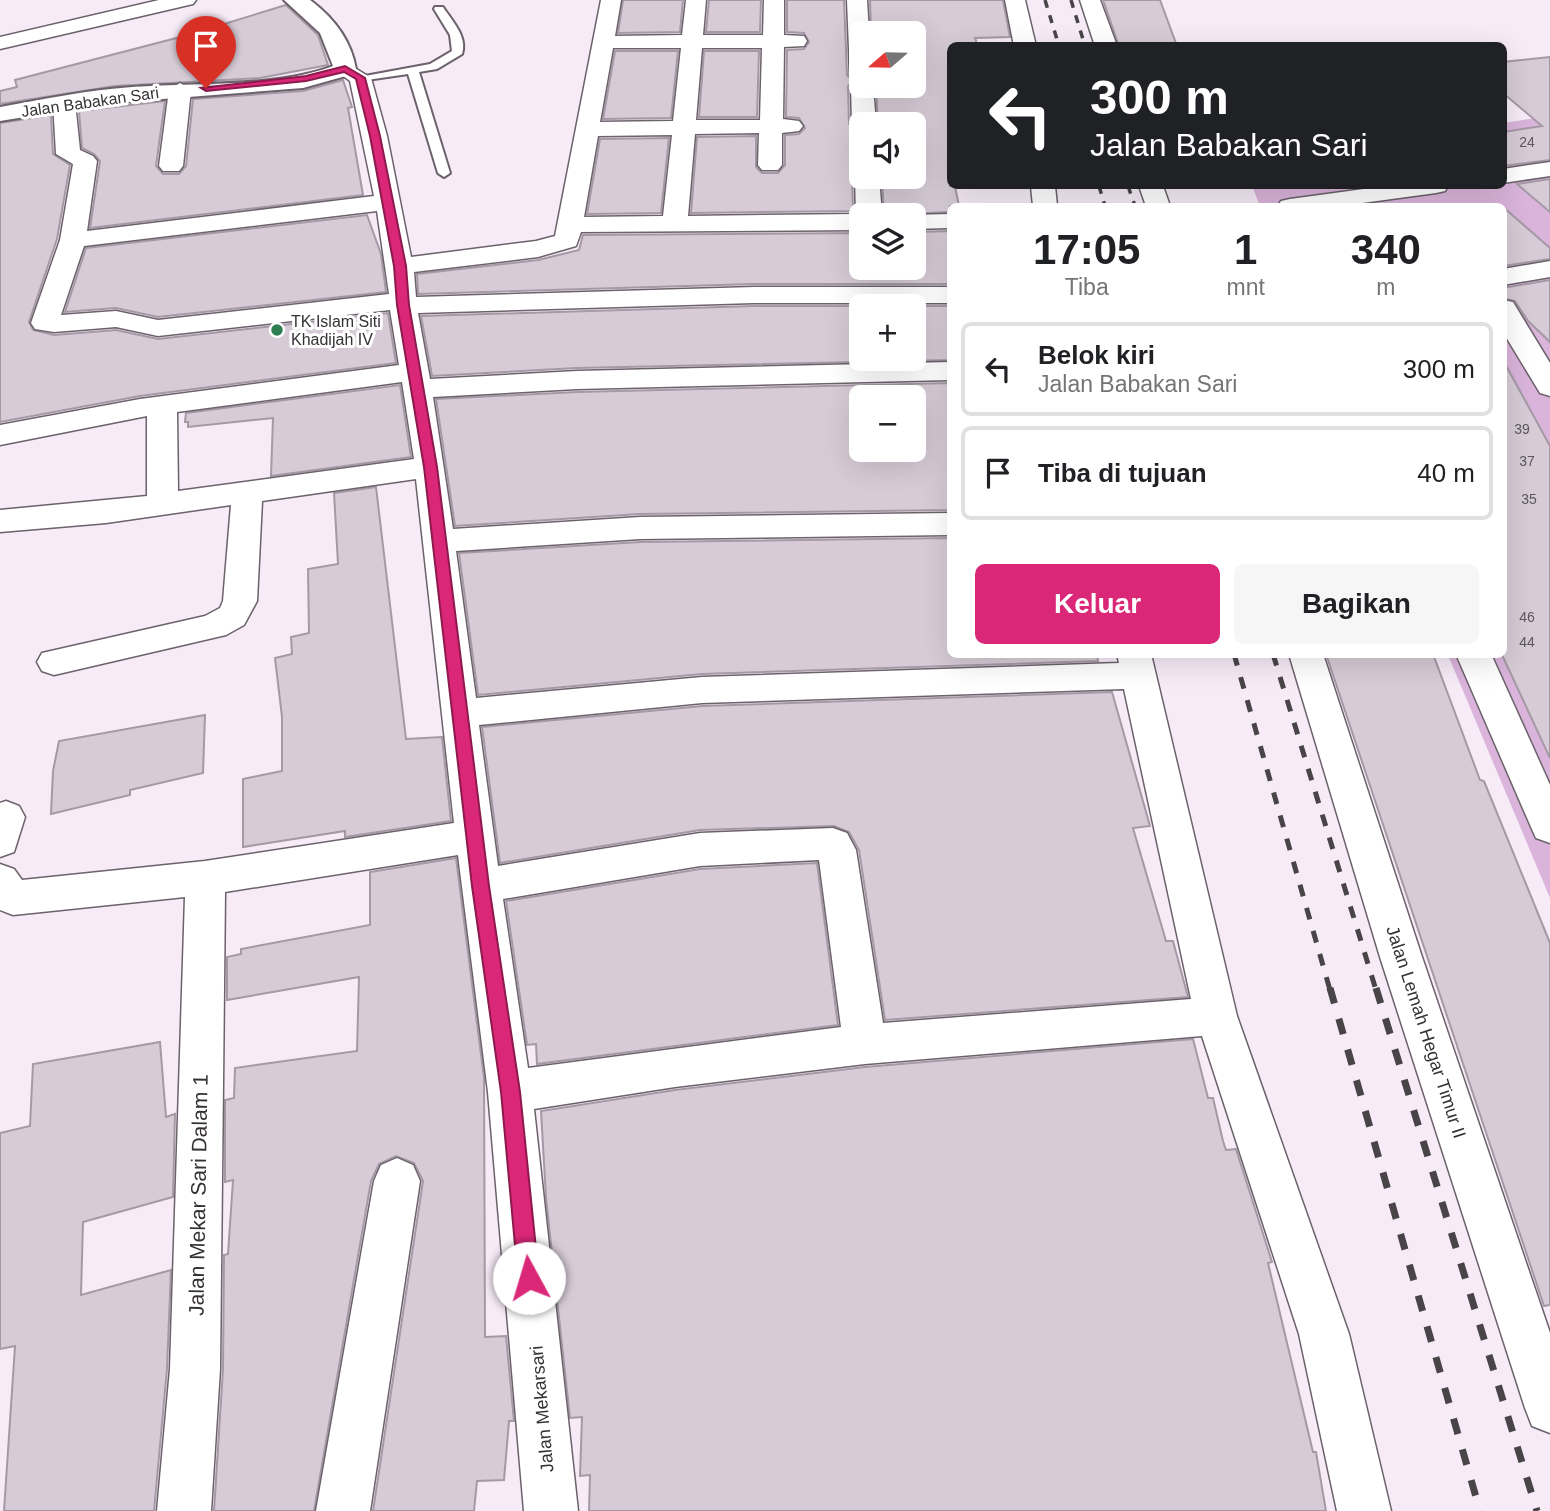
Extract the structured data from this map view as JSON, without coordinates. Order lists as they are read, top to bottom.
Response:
{
  "streets": {
    "street": [
      "Jalan Babakan Sari",
      "Jalan Lemah Hegar Timur II",
      "Jalan Mekar Sari Dalam 1",
      "Jalan Mekarsari"
    ]
  },
  "crossings": [
    ["Jalan Babakan Sari", "Jalan Mekarsari"]
  ],
  "places": ["TK Islam Siti Khadijah IV"],
  "house_numbers": [
    "24",
    "39",
    "37",
    "35",
    "46",
    "44"
  ],
  "north": "left",
  "page": {
    "map_buttons": ["+", "−"],
    "turn": ["300 m", "Jalan Babakan Sari"],
    "eta": [
      "17:05",
      "Tiba",
      "1",
      "mnt",
      "340",
      "m"
    ],
    "list": [
      {
        "name": "Belok kiri",
        "note": "Jalan Babakan Sari",
        "value": "300 m"
      },
      {
        "name": "Tiba di tujuan",
        "value": "40 m"
      }
    ],
    "buttons": ["Keluar", "Bagikan"]
  }
}
